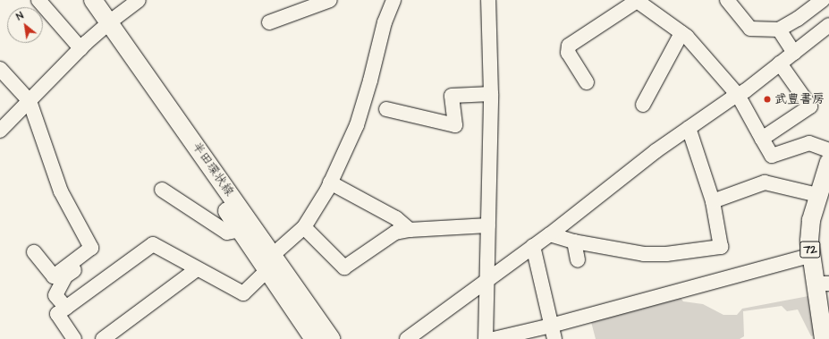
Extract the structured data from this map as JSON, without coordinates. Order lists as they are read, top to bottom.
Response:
{
  "streets": {
    "main road": ["半田環状線", "72"]
  },
  "places": ["武豊書房"],
  "north": "top left"
}
